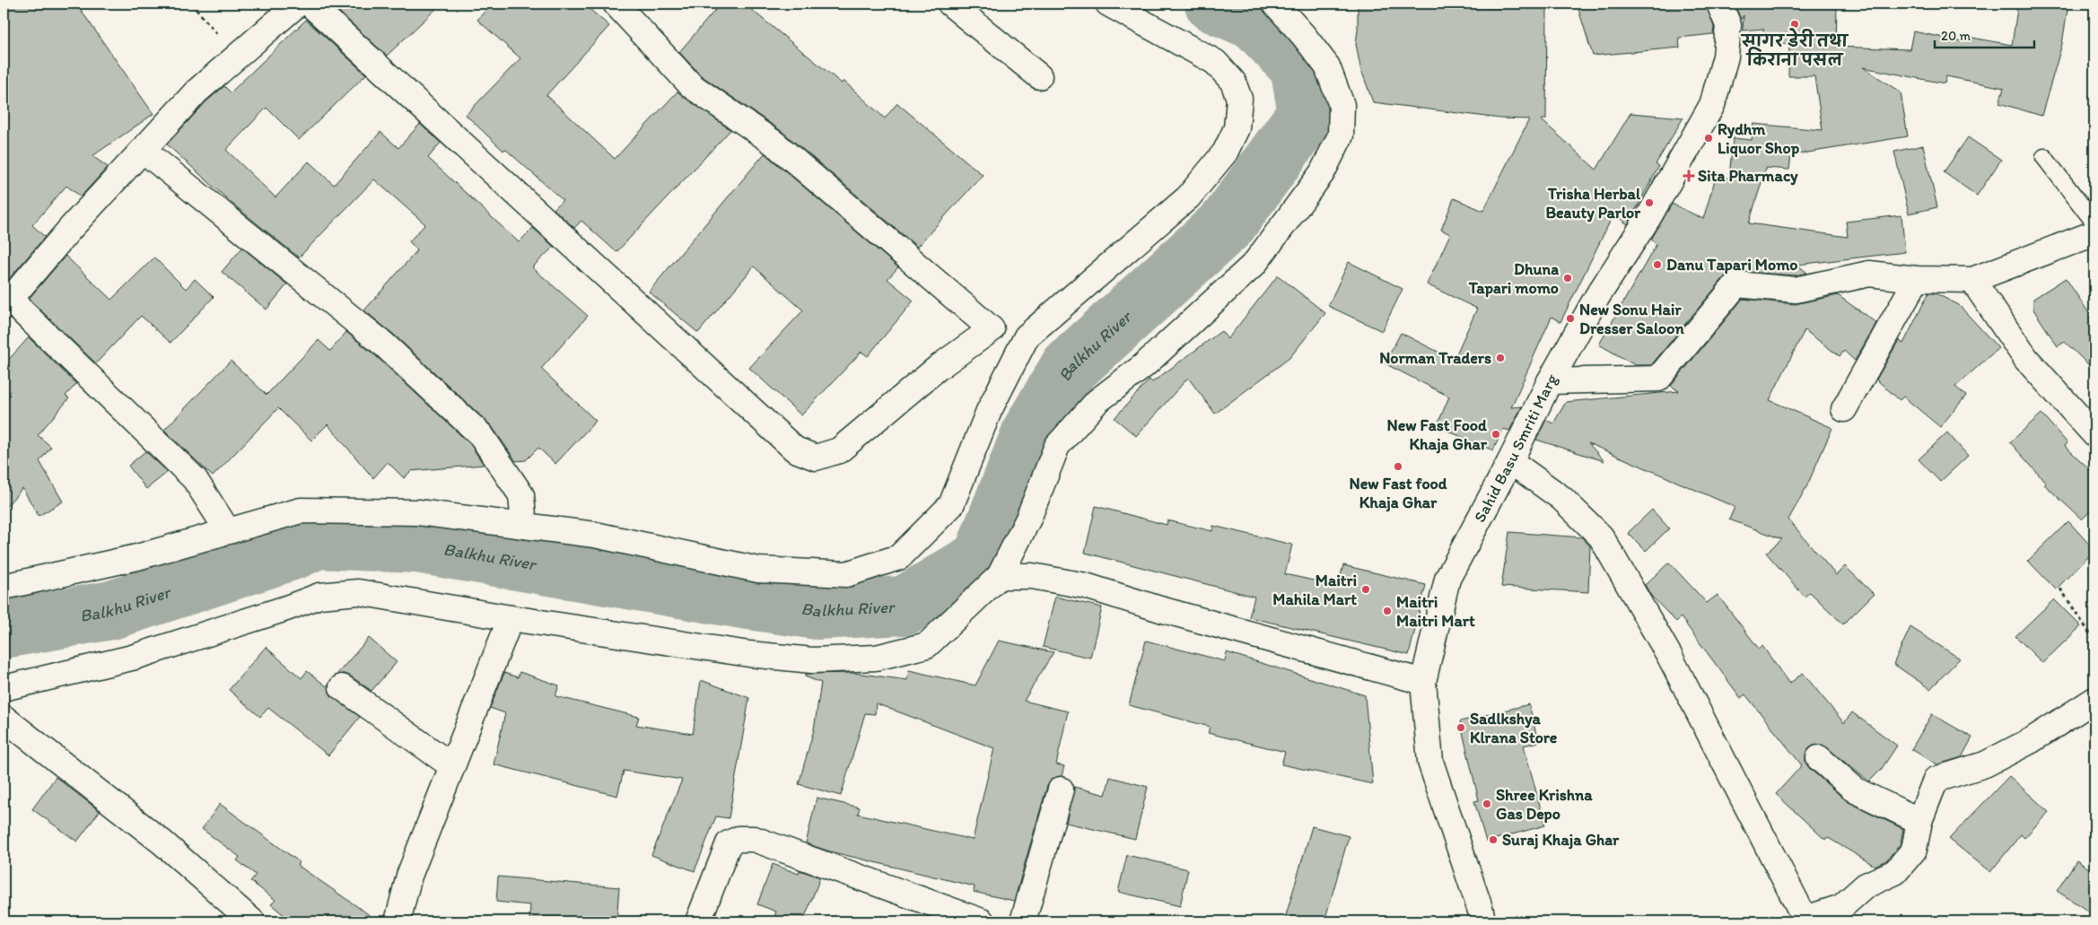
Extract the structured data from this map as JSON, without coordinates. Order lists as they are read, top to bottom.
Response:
{
  "streets": {
    "street": ["Sahid Basu Smriti Marg"]
  },
  "water": ["Balkhu River"],
  "places": {
    "other": [
      "सागर डेरी तथा किराना पसल",
      "Rydhm Liquor Shop",
      "Trisha Herbal Beauty Parlor",
      "Danu Tapari Momo",
      "Dhuna Tapari momo",
      "New Sonu Hair Dresser Saloon",
      "Norman Traders",
      "New Fast Food Khaja Ghar",
      "New Fast food Khaja Ghar",
      "Maitri Mahila Mart",
      "Maitri Maitri Mart",
      "Sadlkshya Klrana Store",
      "Shree Krishna Gas Depo",
      "Suraj Khaja Ghar"
    ],
    "health": ["Sita Pharmacy"]
  },
  "scale_bar": "20 m"
}
